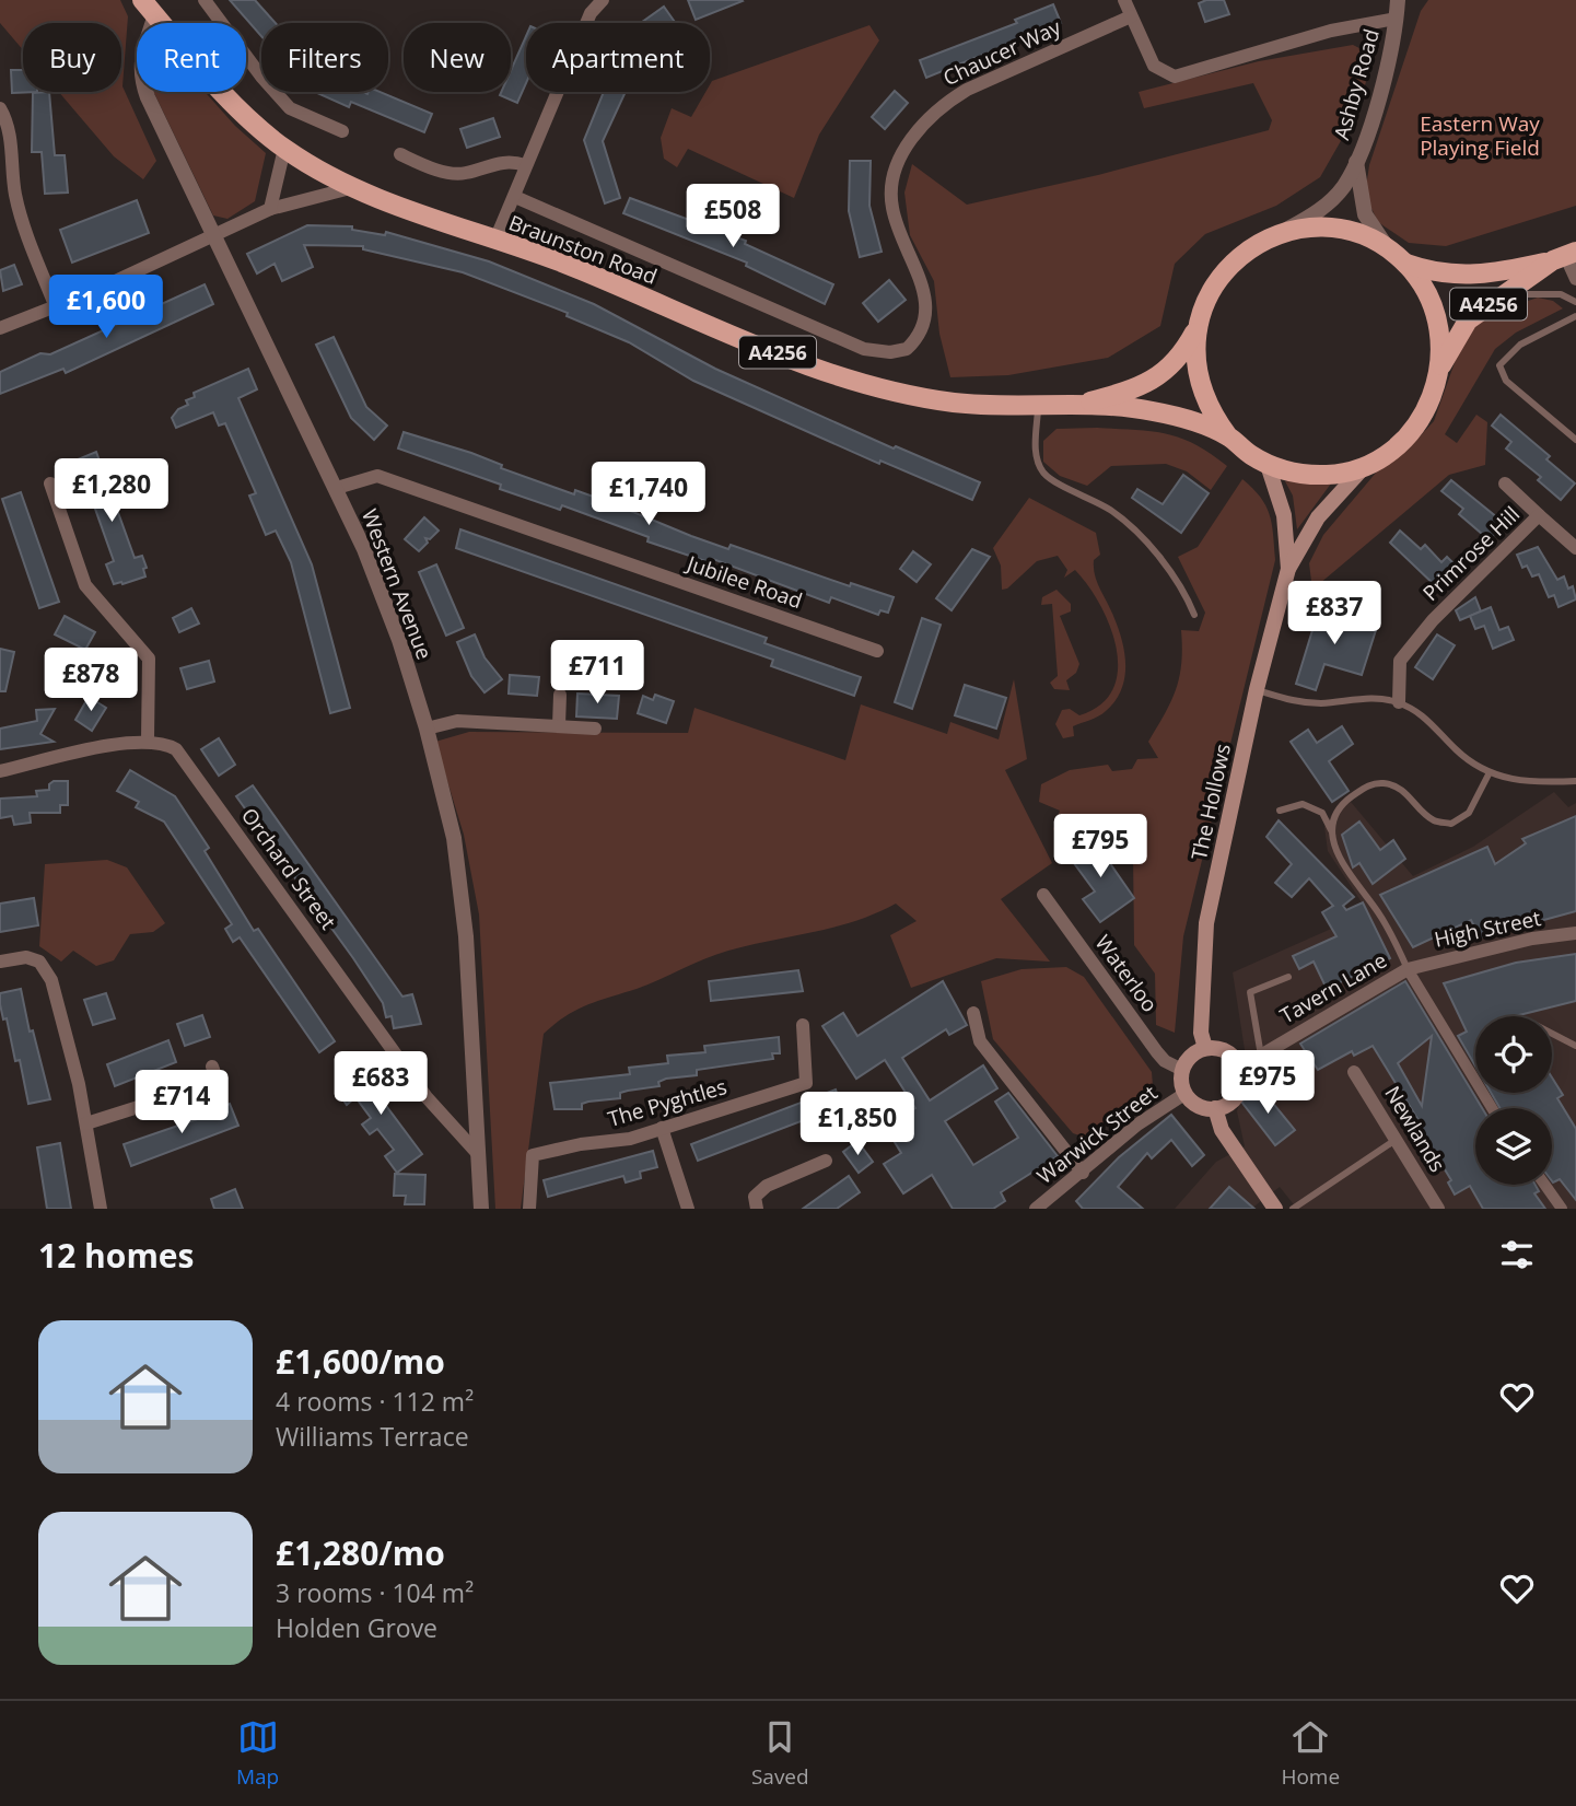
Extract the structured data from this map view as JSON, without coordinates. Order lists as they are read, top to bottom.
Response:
{
  "streets": {
    "main road": ["Braunston Road", "A4256", "The Hollows"],
    "street": [
      "Chaucer Way",
      "Ashby Road",
      "Primrose Hill",
      "Jubilee Road",
      "Western Avenue",
      "Orchard Street",
      "High Street",
      "Waterloo",
      "Tavern Lane",
      "The Pyghtles",
      "Newlands",
      "Warwick Street"
    ]
  },
  "crossings": [
    ["Chaucer Way", "Ashby Road"],
    ["Ashby Road", "Braunston Road"],
    ["Ashby Road", "A4256"],
    ["Braunston Road", "A4256"],
    ["Braunston Road", "Western Avenue"],
    ["Jubilee Road", "Western Avenue"],
    ["Western Avenue", "Orchard Street"],
    ["The Hollows", "Waterloo"],
    ["The Hollows", "Tavern Lane"],
    ["The Hollows", "Warwick Street"],
    ["High Street", "Tavern Lane"],
    ["Waterloo", "Tavern Lane"],
    ["Waterloo", "Warwick Street"],
    ["Tavern Lane", "Warwick Street"]
  ],
  "parks": ["Eastern Way Playing Field"],
  "page": {
    "chip": [
      "Buy",
      "Rent",
      "Filters",
      "New",
      "Apartment"
    ],
    "price": [
      "£508",
      "£1,600",
      "£1,280",
      "£1,740",
      "£837",
      "£711",
      "£878",
      "£795",
      "£975",
      "£683",
      "£714",
      "£1,850"
    ],
    "heading": "12 homes",
    "list": [
      {
        "name": "£1,600/mo",
        "note": "4 rooms · 112 m² · Williams Terrace"
      },
      {
        "name": "£1,280/mo",
        "note": "3 rooms · 104 m² · Holden Grove"
      }
    ],
    "tabs": ["Map", "Saved", "Home"]
  }
}
